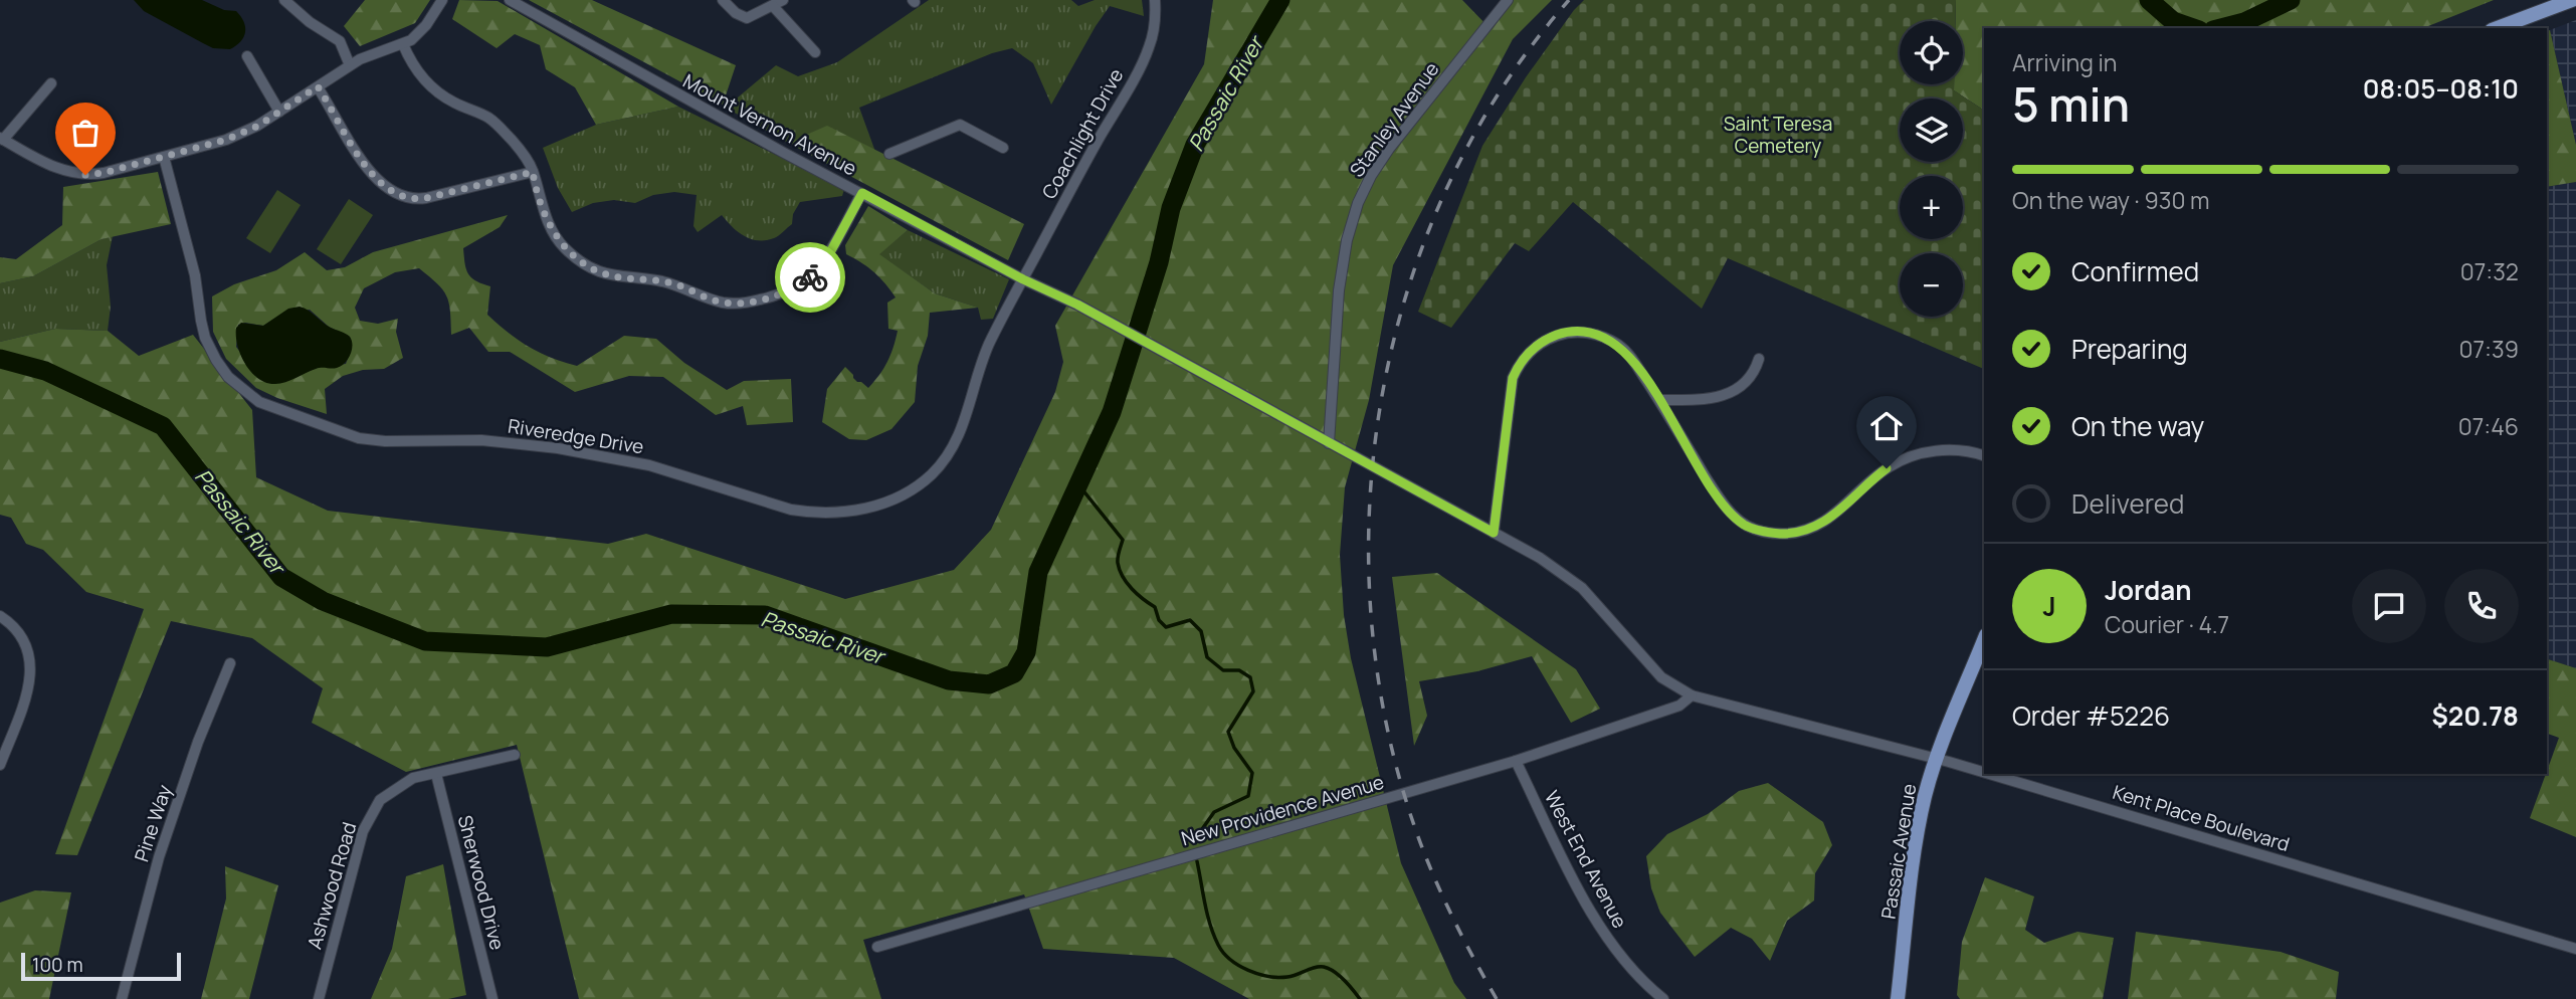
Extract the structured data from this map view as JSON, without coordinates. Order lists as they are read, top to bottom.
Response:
{
  "streets": {
    "main road": ["Passaic Avenue"],
    "street": [
      "Stanley Avenue",
      "Mount Vernon Avenue",
      "Coachlight Drive",
      "Riveredge Drive",
      "New Providence Avenue",
      "Kent Place Boulevard",
      "Pine Way",
      "West End Avenue",
      "Sherwood Drive",
      "Ashwood Road"
    ]
  },
  "crossings": [
    ["Stanley Avenue", "Mount Vernon Avenue"],
    ["Mount Vernon Avenue", "Coachlight Drive"],
    ["Mount Vernon Avenue", "Riveredge Drive"],
    ["Mount Vernon Avenue", "New Providence Avenue"],
    ["Mount Vernon Avenue", "Kent Place Boulevard"],
    ["Coachlight Drive", "Riveredge Drive"],
    ["New Providence Avenue", "Kent Place Boulevard"],
    ["New Providence Avenue", "West End Avenue"],
    ["Kent Place Boulevard", "Passaic Avenue"],
    ["Sherwood Drive", "Ashwood Road"]
  ],
  "water": ["Passaic River"],
  "parks": ["Saint Teresa Cemetery"],
  "scale_bar": "100 m",
  "page": {
    "map_buttons": ["+", "−"],
    "heading": ["5 min", "Arriving in", "08:05–08:10"],
    "panel": [
      "Jordan",
      "Courier · 4.7",
      "Order #5226",
      "$20.78"
    ],
    "bar": "On the way · 930 m",
    "list": [
      ["Confirmed", "07:32"],
      ["Preparing", "07:39"],
      ["On the way", "07:46"],
      "Delivered"
    ],
    "round": "J",
    "scale": "100 m"
  }
}
